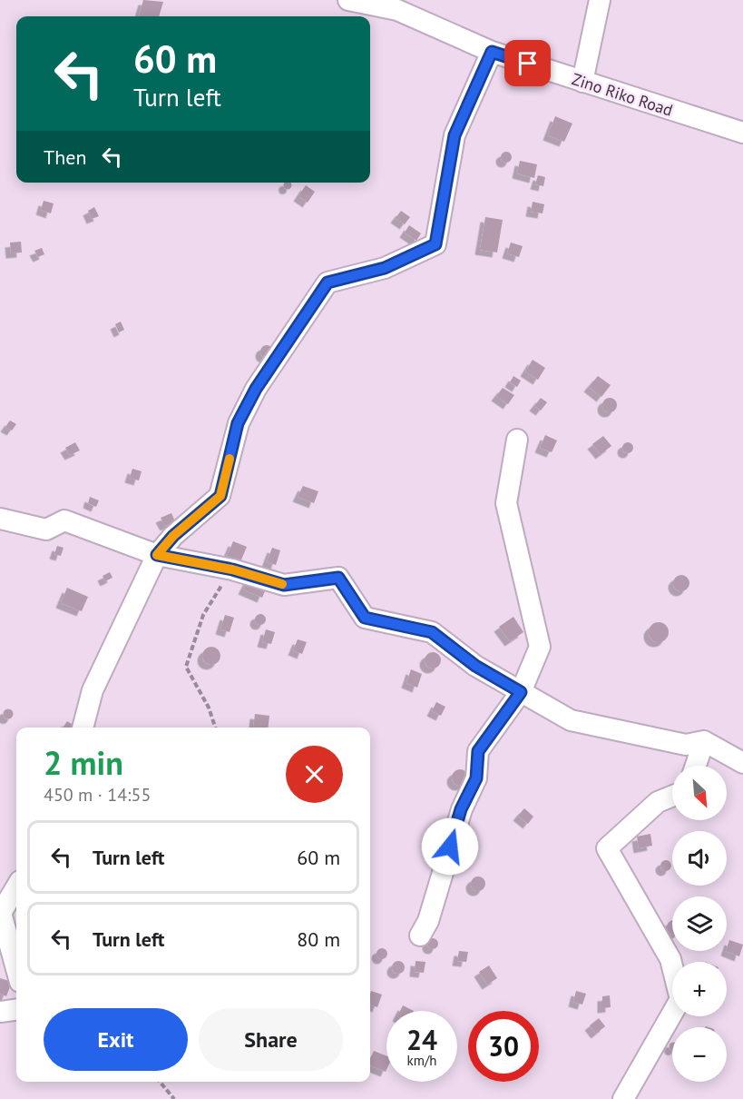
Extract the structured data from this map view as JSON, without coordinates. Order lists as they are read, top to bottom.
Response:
{
  "streets": {
    "street": ["Zino Riko Road"]
  },
  "north": "bottom right",
  "page": {
    "turn": ["60 m", "Turn left"],
    "then": "Then",
    "heading": ["2 min", "450 m · 14:55"],
    "map_buttons": ["+", "−"],
    "list": [
      {
        "name": "Turn left",
        "value": "60 m"
      },
      {
        "name": "Turn left",
        "value": "80 m"
      }
    ],
    "buttons": ["Exit", "Share"],
    "speed": "24 km/h",
    "limit": "30"
  }
}
